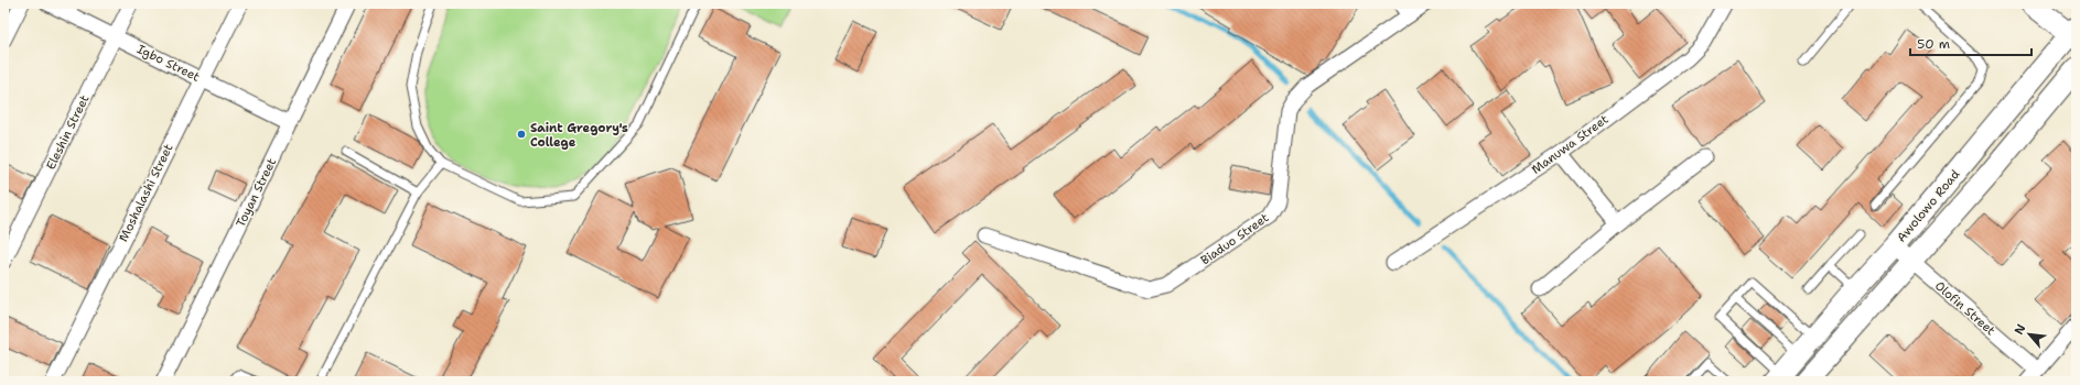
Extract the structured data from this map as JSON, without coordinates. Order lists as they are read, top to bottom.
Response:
{
  "streets": {
    "main road": ["Awolowo Road"],
    "street": [
      "Igbo Street",
      "Eleshin Street",
      "Manuwa Street",
      "Moshalashi Street",
      "Toyan Street",
      "Biaduo Street",
      "Olofin Street"
    ]
  },
  "crossings": [
    ["Igbo Street", "Eleshin Street"],
    ["Igbo Street", "Moshalashi Street"],
    ["Igbo Street", "Toyan Street"],
    ["Awolowo Road", "Olofin Street"]
  ],
  "places": ["Saint Gregory's College"],
  "scale_bar": "50 m",
  "north": "top left"
}
